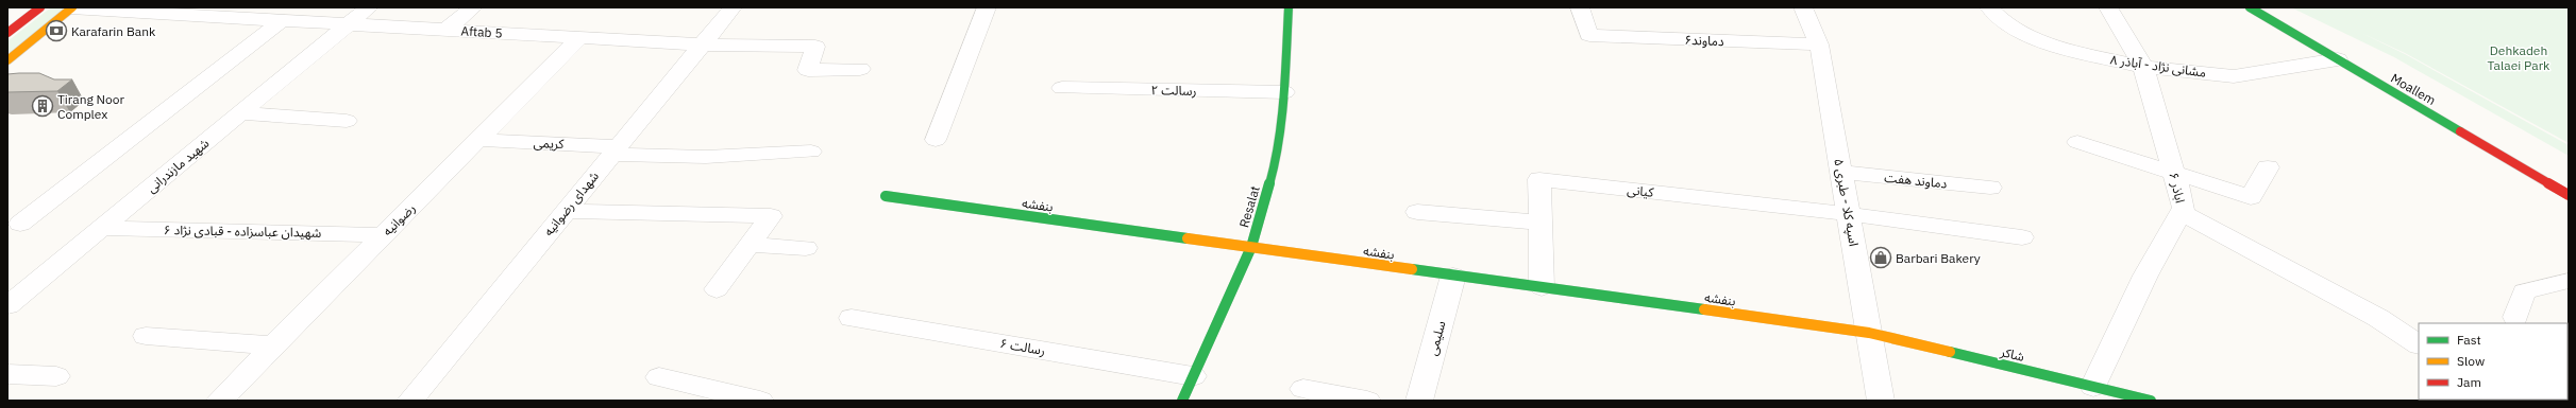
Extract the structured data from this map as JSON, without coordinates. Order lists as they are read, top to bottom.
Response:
{
  "streets": {
    "main road": [
      "Moallem",
      "بنفشه",
      "Resalat",
      "شاکر"
    ],
    "street": [
      "Aftab 5",
      "دماوند۶",
      "مشانی نژاد - آباذر ۸",
      "رسالت ۲",
      "کریمی",
      "شهید مازندرانی",
      "دماوند هفت",
      "اباذر ۶",
      "کیانی",
      "اسپه کلا - طبری ۵",
      "شهدای رضوانیه",
      "رضوانیه",
      "شهیدان عباسزاده - قبادی نژاد ۶",
      "سلیمی",
      "رسالت ۶"
    ]
  },
  "crossings": [
    ["Aftab 5", "شهید مازندرانی"],
    ["Aftab 5", "شهدای رضوانیه"],
    ["Aftab 5", "رضوانیه"],
    ["دماوند۶", "اسپه کلا - طبری ۵"],
    ["مشانی نژاد - آباذر ۸", "Moallem"],
    ["مشانی نژاد - آباذر ۸", "اباذر ۶"],
    ["رسالت ۲", "Resalat"],
    ["کریمی", "شهدای رضوانیه"],
    ["کریمی", "رضوانیه"],
    ["شهید مازندرانی", "شهیدان عباسزاده - قبادی نژاد ۶"],
    ["دماوند هفت", "اسپه کلا - طبری ۵"],
    ["اباذر ۶", "شاکر"],
    ["کیانی", "اسپه کلا - طبری ۵"],
    ["کیانی", "بنفشه"],
    ["اسپه کلا - طبری ۵", "بنفشه"],
    ["اسپه کلا - طبری ۵", "شاکر"],
    ["بنفشه", "Resalat"],
    ["بنفشه", "سلیمی"],
    ["بنفشه", "شاکر"],
    ["Resalat", "رسالت ۶"],
    ["رضوانیه", "شهیدان عباسزاده - قبادی نژاد ۶"]
  ],
  "parks": ["Dehkadeh Talaei Park"],
  "places": {
    "bank": ["Karafarin Bank"],
    "building": ["Tirang Noor Complex"],
    "shop": ["Barbari Bakery"]
  },
  "legend": ["Fast", "Slow", "Jam"]
}
